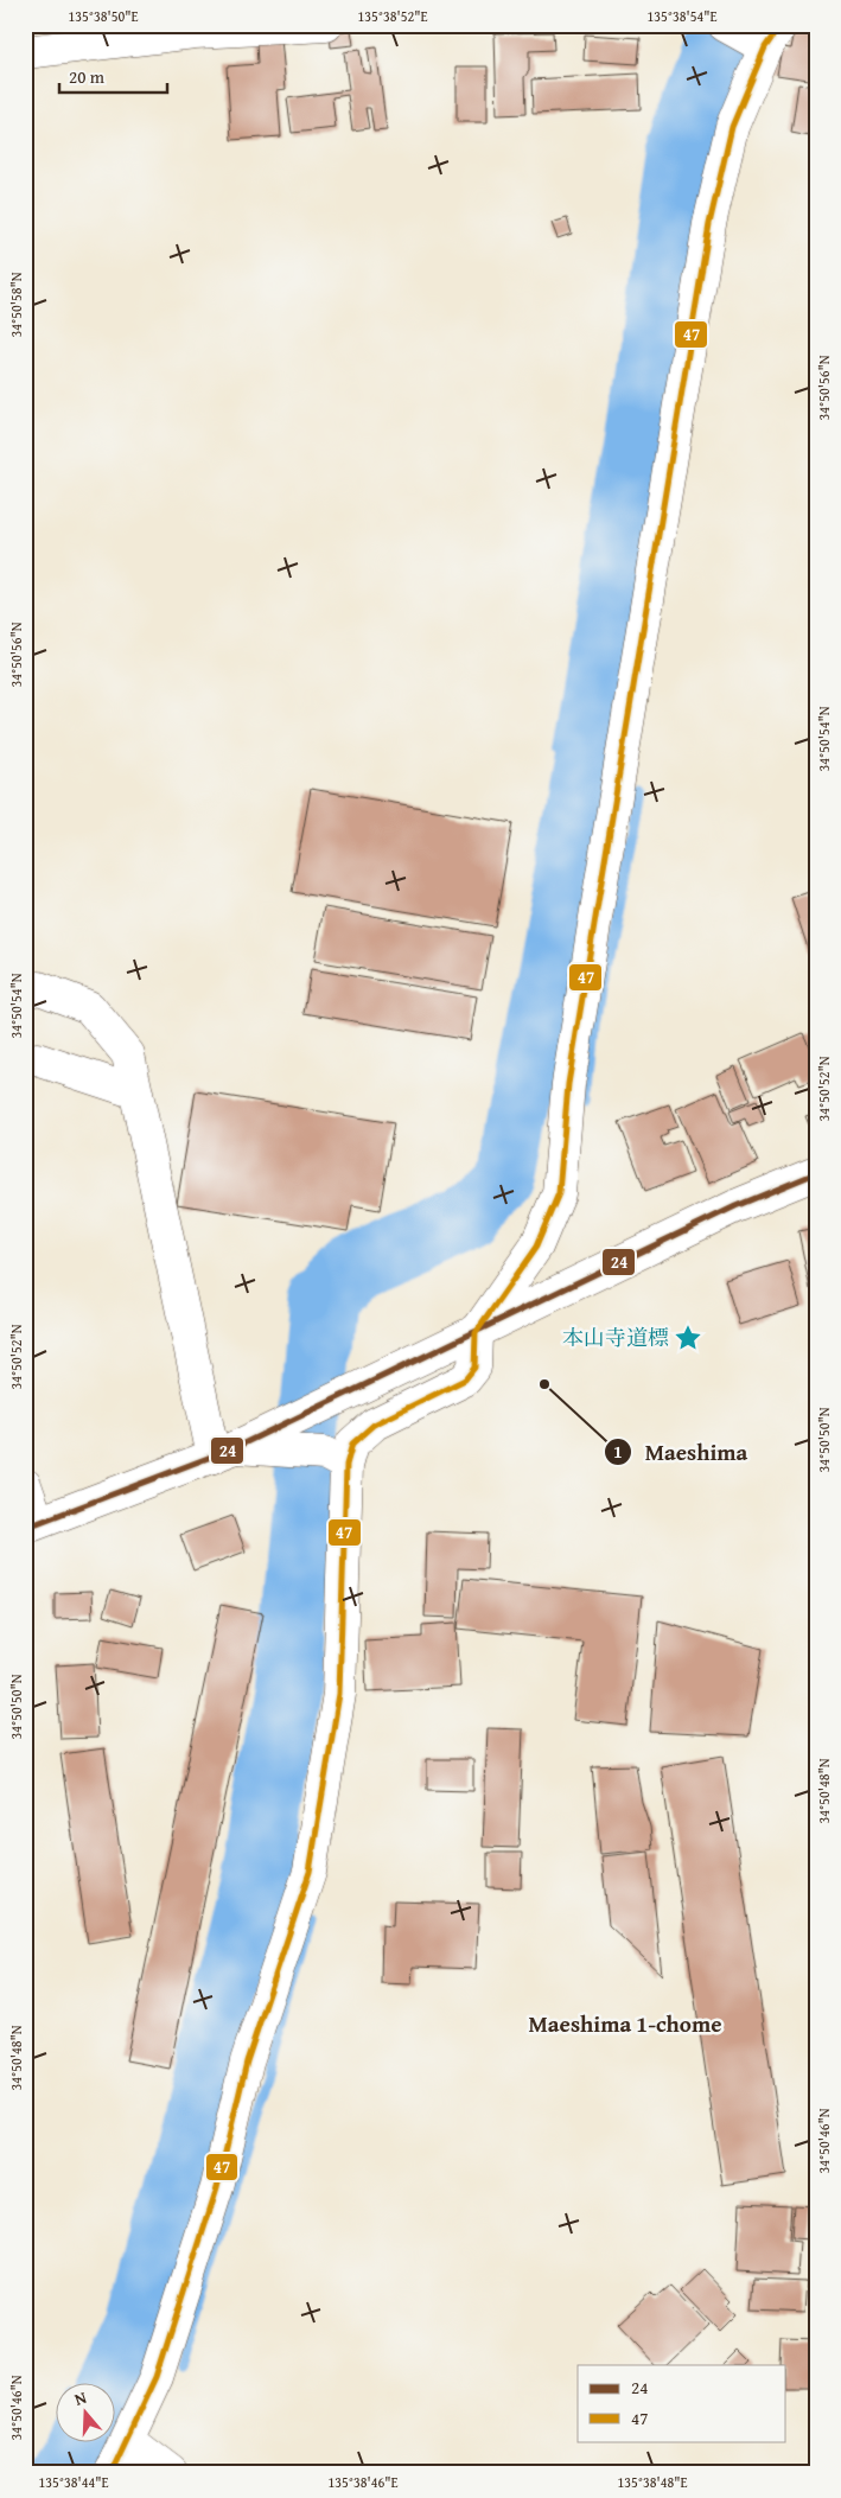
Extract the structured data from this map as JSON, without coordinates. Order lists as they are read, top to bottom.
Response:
{
  "districts": ["Maeshima 1-chome"],
  "places": {
    "place": ["本山寺道標"],
    "other": ["Maeshima"]
  },
  "lines": ["transit line 47", "transit line 24"],
  "legend": ["24", "47"],
  "scale_bar": "20 m",
  "north": "top",
  "coordinates": [
    "135°38'50\"E",
    "135°38'52\"E",
    "135°38'54\"E",
    "34°50'58\"N",
    "34°50'56\"N",
    "34°50'54\"N",
    "34°50'52\"N",
    "34°50'50\"N",
    "34°50'48\"N",
    "34°50'46\"N",
    "135°38'44\"E",
    "135°38'46\"E",
    "135°38'48\"E"
  ]
}
